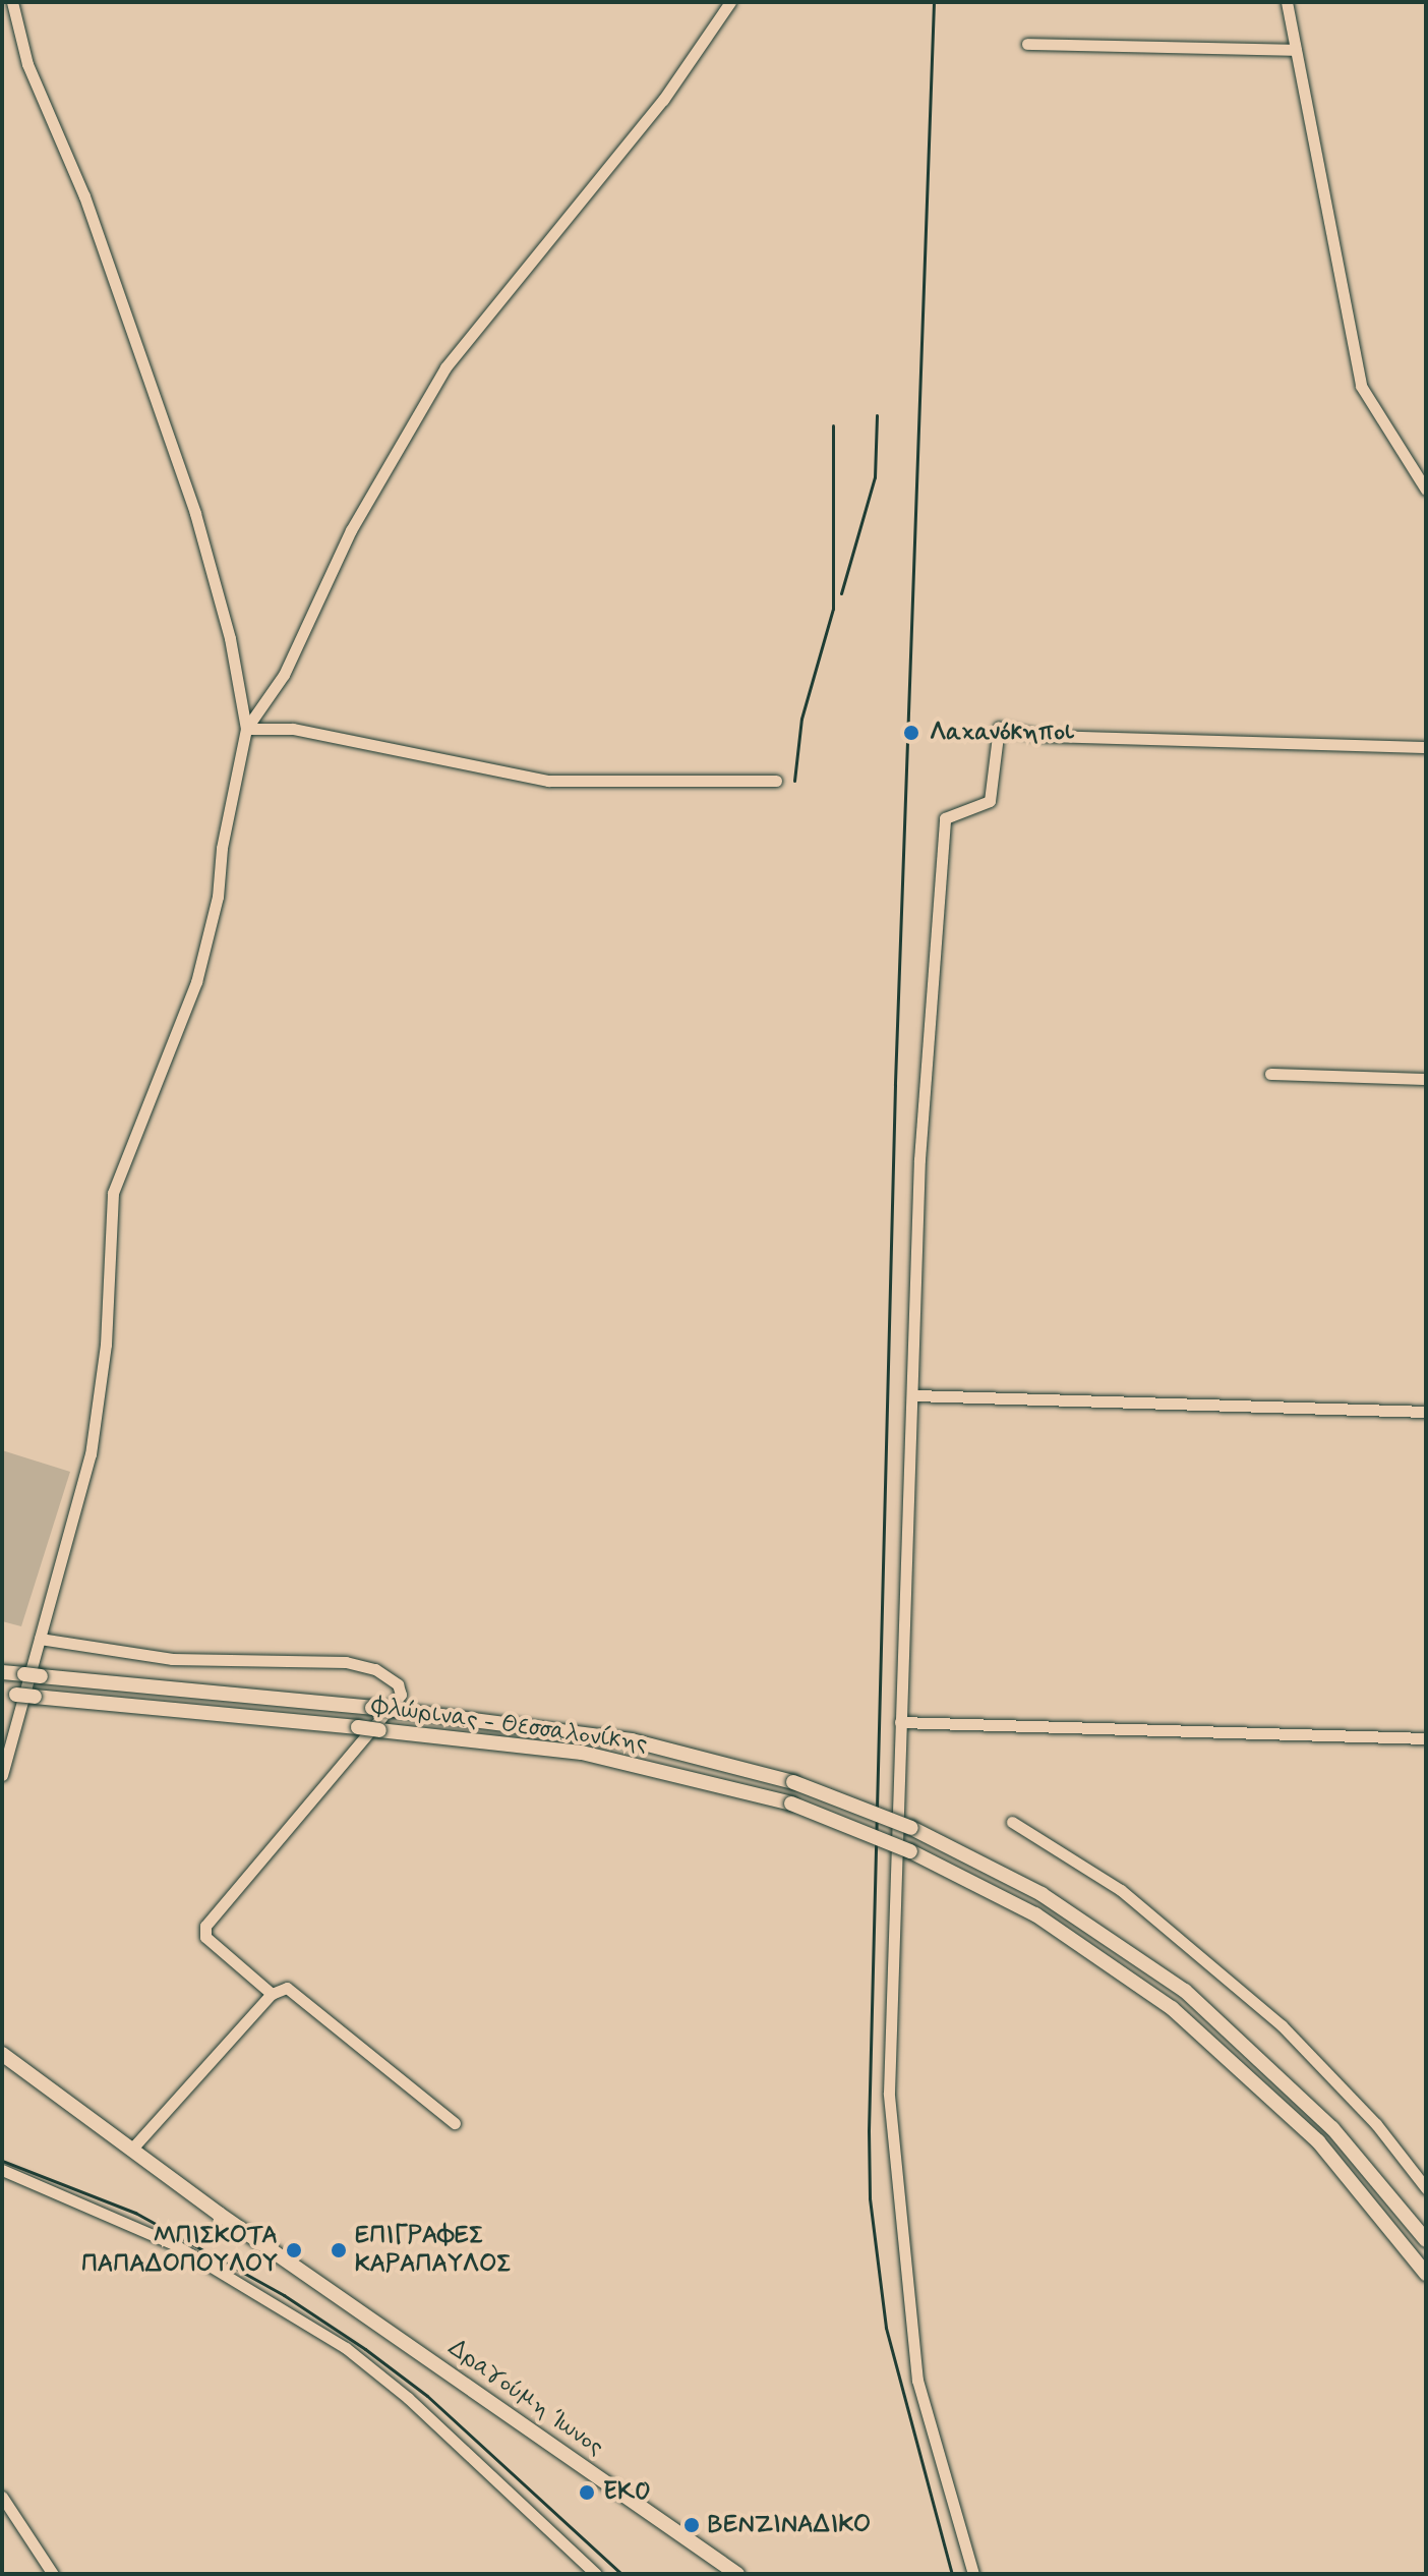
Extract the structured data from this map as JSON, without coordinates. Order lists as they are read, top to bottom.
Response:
{
  "streets": {
    "main road": ["Φλώρινας - Θεσσαλονίκης", "Δραγούμη Ίωνος"]
  },
  "places": [
    "Λαχανόκηποι",
    "ΜΠΙΣΚΟΤΑ ΠΑΠΑΔΟΠΟΥΛΟΥ",
    "ΕΠΙΓΡΑΦΕΣ ΚΑΡΑΠΑΥΛΟΣ",
    "EKO",
    "ΒΕΝΖΙΝΑΔΙΚΟ"
  ]
}
